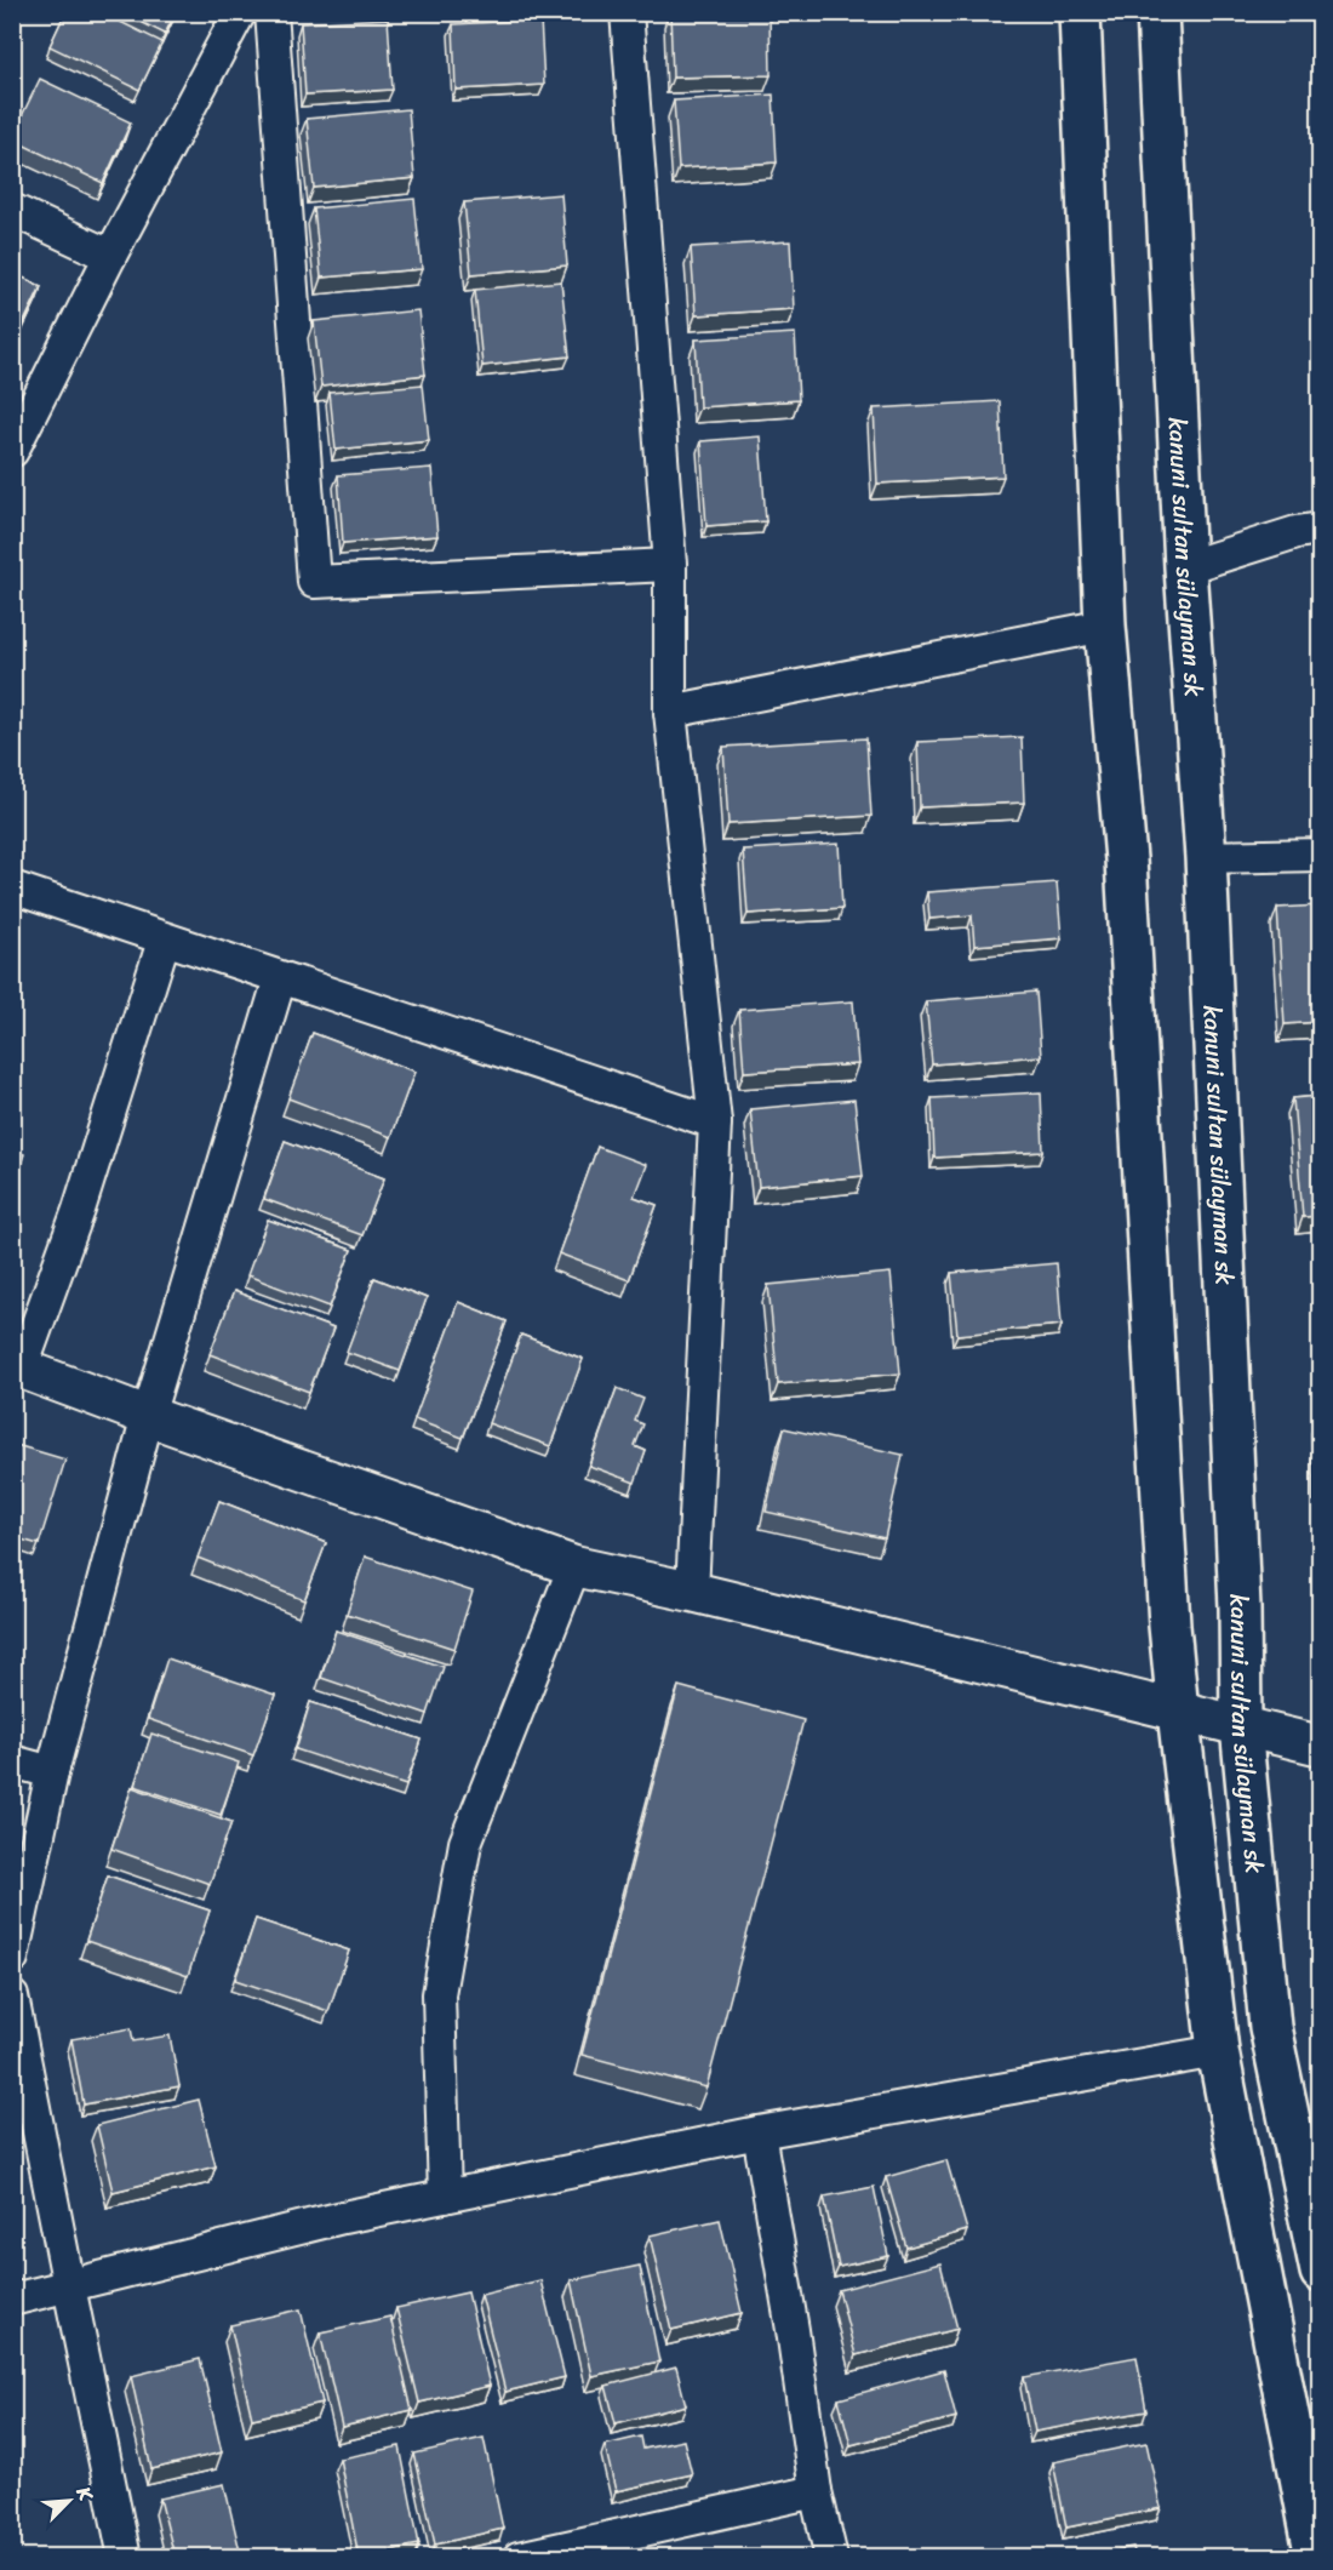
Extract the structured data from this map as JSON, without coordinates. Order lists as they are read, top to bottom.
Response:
{
  "streets": {
    "main road": ["kanuni sultan sülayman sk"]
  },
  "north": "top right"
}
